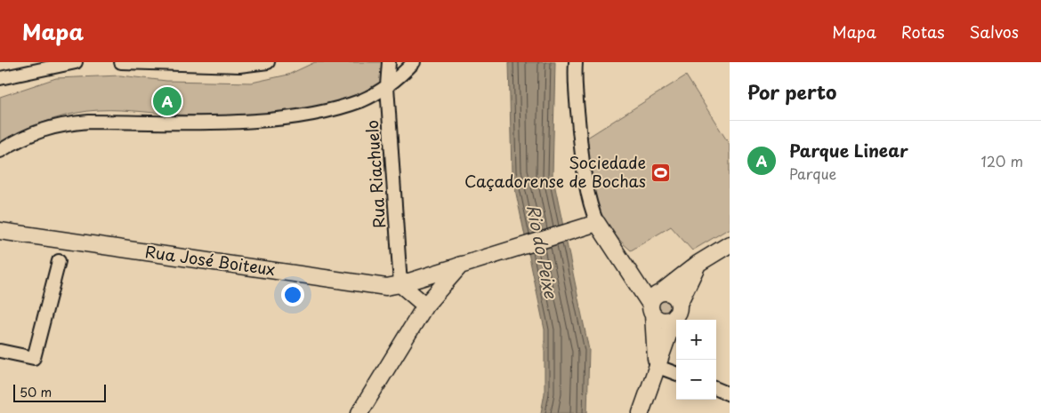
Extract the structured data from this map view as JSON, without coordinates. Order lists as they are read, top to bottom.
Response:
{
  "streets": {
    "main road": ["Rua José Boiteux"],
    "street": ["Rua Riachuelo"]
  },
  "crossings": [
    ["Rua Riachuelo", "Rua José Boiteux"]
  ],
  "water": ["Rio do Peixe"],
  "places": {
    "sports": ["Sociedade Caçadorense de Bochas"]
  },
  "scale_bar": "50 m",
  "page": {
    "header": "Mapa",
    "nav": ["Mapa", "Rotas", "Salvos"],
    "heading": "Por perto",
    "pins": "A",
    "list": [
      {
        "mark": "A",
        "name": "Parque Linear",
        "note": "Parque",
        "value": "120 m"
      }
    ],
    "map_buttons": ["+", "−"],
    "scale": "50 m"
  }
}
